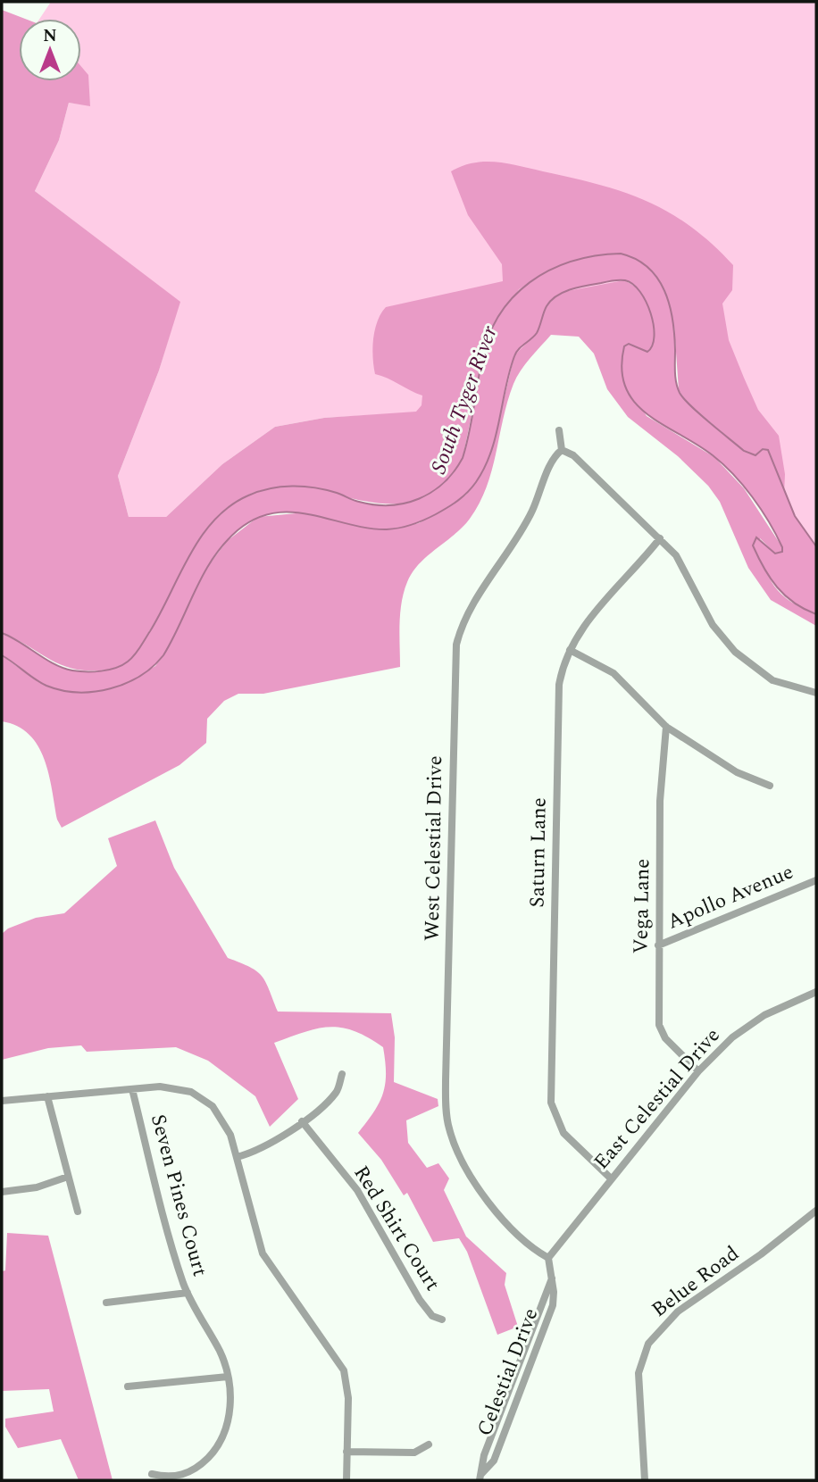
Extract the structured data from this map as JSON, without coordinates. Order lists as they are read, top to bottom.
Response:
{
  "streets": {
    "street": [
      "West Celestial Drive",
      "Saturn Lane",
      "Apollo Avenue",
      "Vega Lane",
      "East Celestial Drive",
      "Seven Pines Court",
      "Red Shirt Court",
      "Belue Road",
      "Celestial Drive"
    ]
  },
  "crossings": [
    ["West Celestial Drive", "East Celestial Drive"],
    ["West Celestial Drive", "Celestial Drive"],
    ["Saturn Lane", "East Celestial Drive"],
    ["Apollo Avenue", "Vega Lane"],
    ["Vega Lane", "East Celestial Drive"],
    ["East Celestial Drive", "Celestial Drive"]
  ],
  "water": ["South Tyger River"],
  "north": "top"
}
